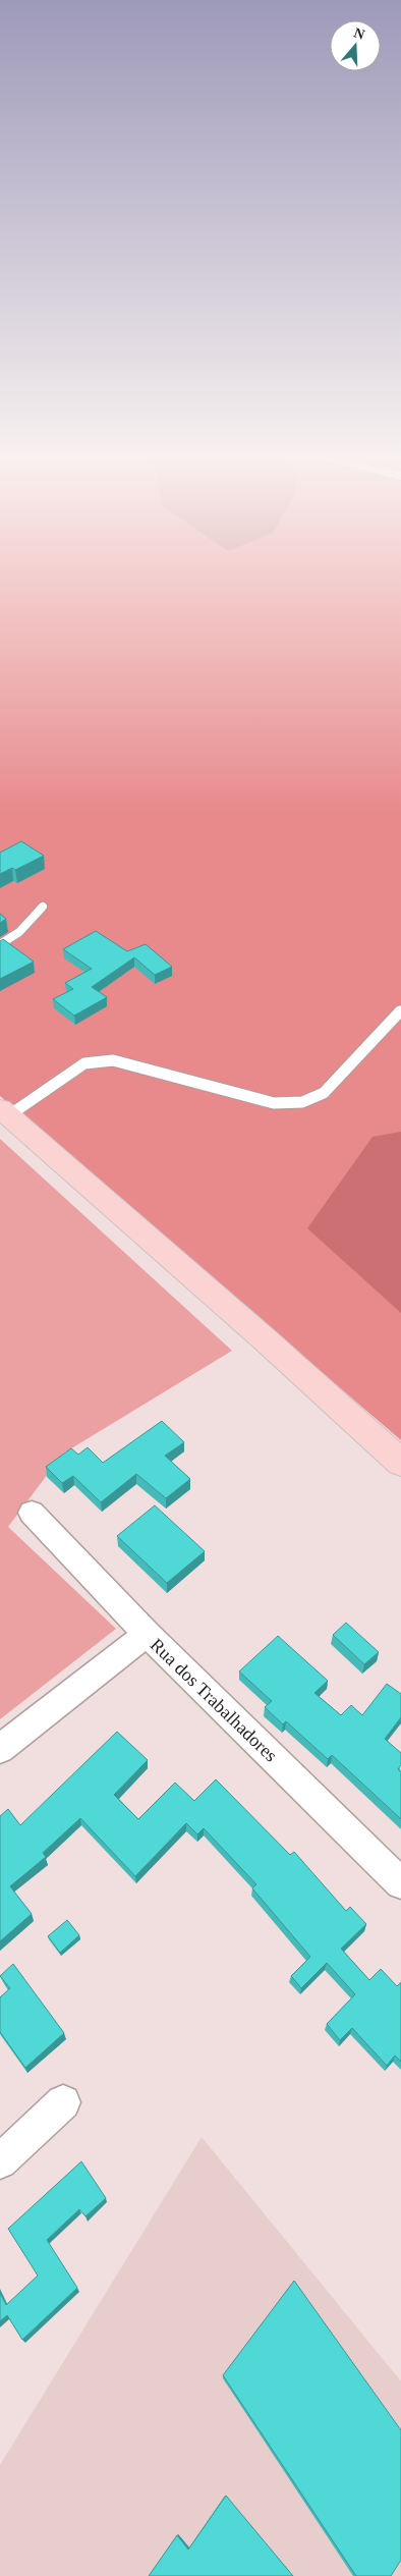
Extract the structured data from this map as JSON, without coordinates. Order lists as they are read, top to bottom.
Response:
{
  "streets": {
    "street": ["Rua dos Trabalhadores"]
  },
  "north": "top"
}
